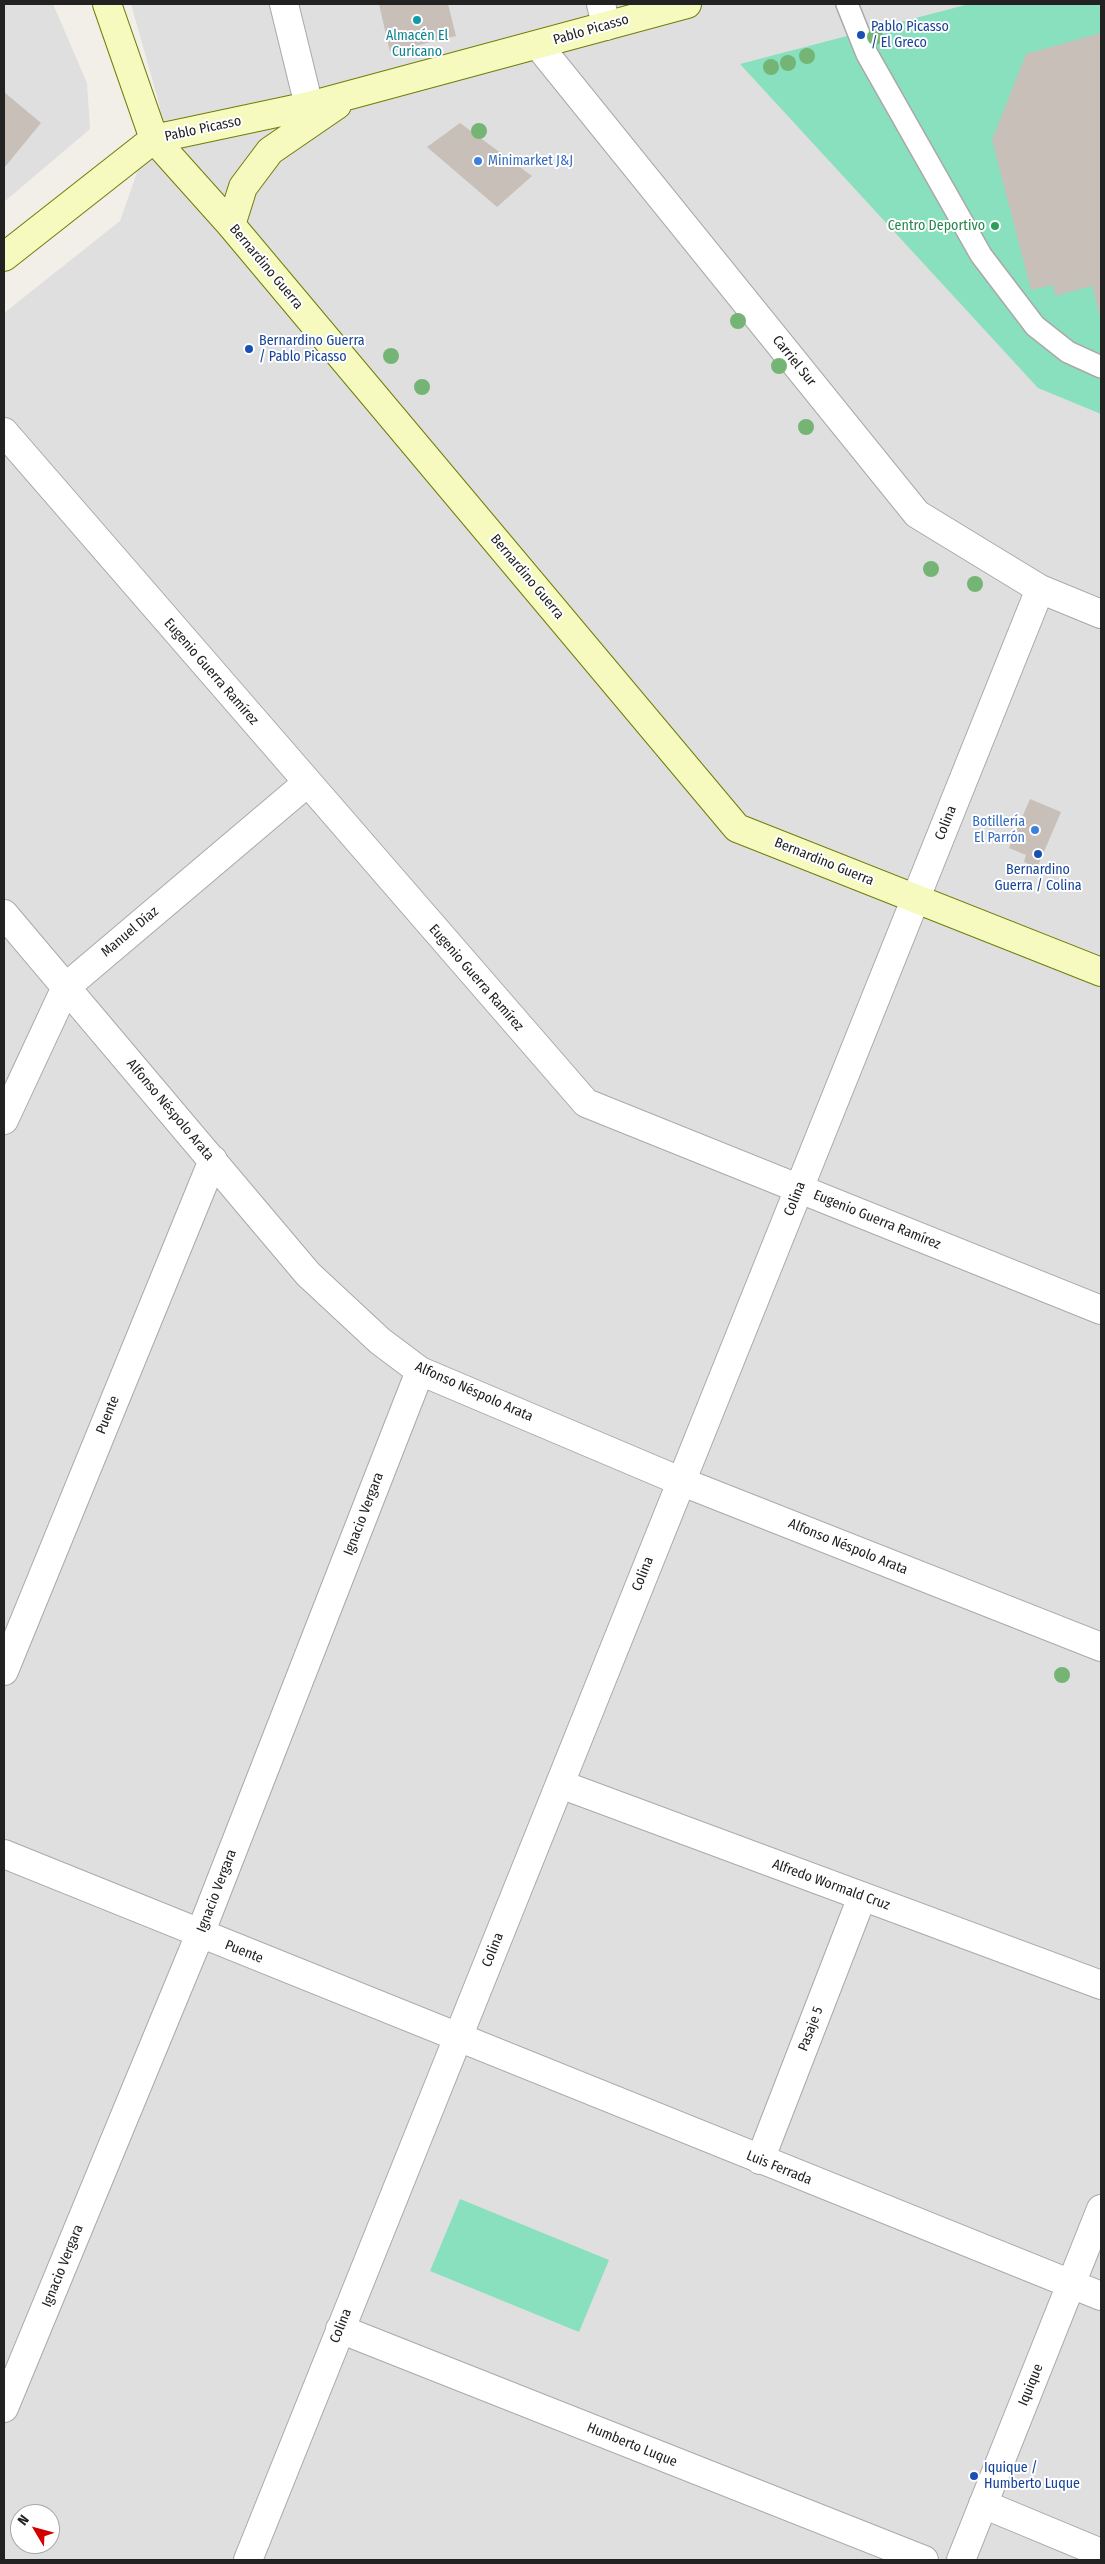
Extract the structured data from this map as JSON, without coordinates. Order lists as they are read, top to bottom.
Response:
{
  "streets": {
    "street": [
      "Pablo Picasso",
      "Bernardino Guerra",
      "Carriel Sur",
      "Eugenio Guerra Ramírez",
      "Colina",
      "Manuel Díaz",
      "Alfonso Néspolo Arata",
      "Puente",
      "Ignacio Vergara",
      "Alfredo Wormald Cruz",
      "Pasaje 5",
      "Luis Ferrada",
      "Iquique",
      "Humberto Luque"
    ]
  },
  "crossings": [
    ["Pablo Picasso", "Bernardino Guerra"],
    ["Pablo Picasso", "Carriel Sur"],
    ["Bernardino Guerra", "Colina"],
    ["Carriel Sur", "Colina"],
    ["Eugenio Guerra Ramírez", "Colina"],
    ["Eugenio Guerra Ramírez", "Manuel Díaz"],
    ["Colina", "Alfonso Néspolo Arata"],
    ["Colina", "Puente"],
    ["Colina", "Alfredo Wormald Cruz"],
    ["Colina", "Luis Ferrada"],
    ["Colina", "Humberto Luque"],
    ["Manuel Díaz", "Alfonso Néspolo Arata"],
    ["Alfonso Néspolo Arata", "Puente"],
    ["Alfonso Néspolo Arata", "Ignacio Vergara"],
    ["Puente", "Ignacio Vergara"],
    ["Puente", "Luis Ferrada"],
    ["Alfredo Wormald Cruz", "Pasaje 5"],
    ["Pasaje 5", "Luis Ferrada"],
    ["Luis Ferrada", "Iquique"]
  ],
  "places": [
    "Almacén El Curicano",
    "Pablo Picasso / El Greco",
    "Minimarket J&J",
    "Centro Deportivo",
    "Bernardino Guerra / Pablo Picasso",
    "Botillería El Parrón",
    "Bernardino Guerra / Colina",
    "Iquique / Humberto Luque"
  ],
  "north": "top left"
}
